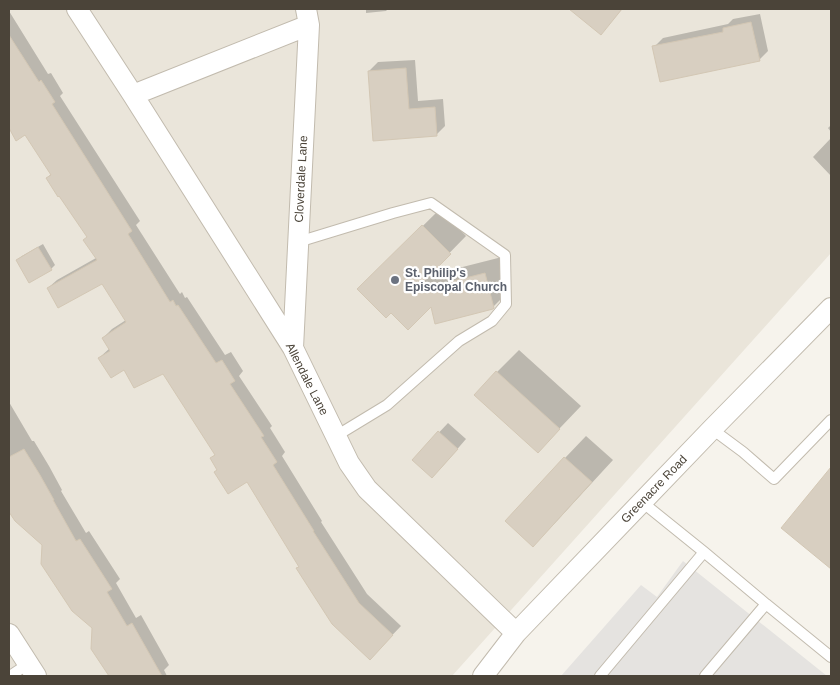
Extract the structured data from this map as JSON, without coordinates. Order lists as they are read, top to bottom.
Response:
{
  "streets": {
    "street": ["Cloverdale Lane", "Allendale Lane", "Greenacre Road"]
  },
  "crossings": [
    ["Cloverdale Lane", "Allendale Lane"],
    ["Allendale Lane", "Greenacre Road"]
  ],
  "places": ["St. Philip's Episcopal Church"]
}
